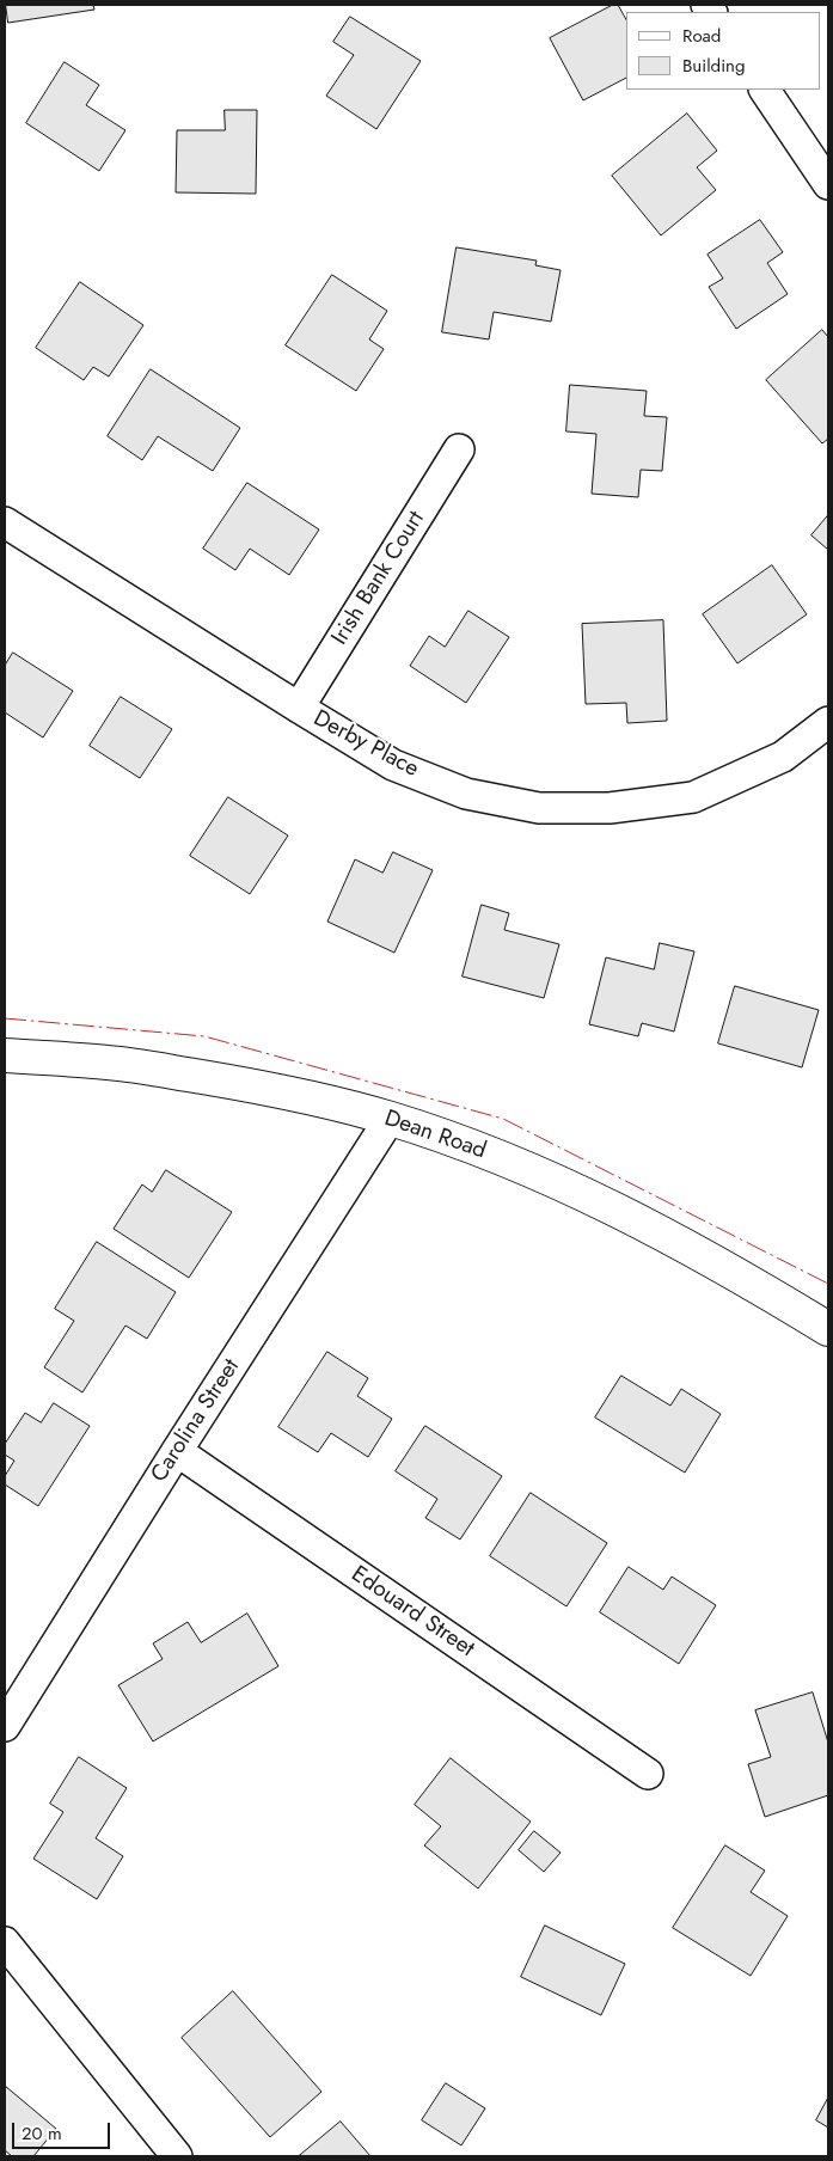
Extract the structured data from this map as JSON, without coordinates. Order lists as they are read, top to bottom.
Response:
{
  "streets": {
    "main road": ["Dean Road"],
    "street": [
      "Irish Bank Court",
      "Derby Place",
      "Carolina Street",
      "Edouard Street"
    ]
  },
  "crossings": [
    ["Irish Bank Court", "Derby Place"],
    ["Dean Road", "Carolina Street"],
    ["Carolina Street", "Edouard Street"]
  ],
  "legend": ["Road", "Building"],
  "scale_bar": "20 m"
}
